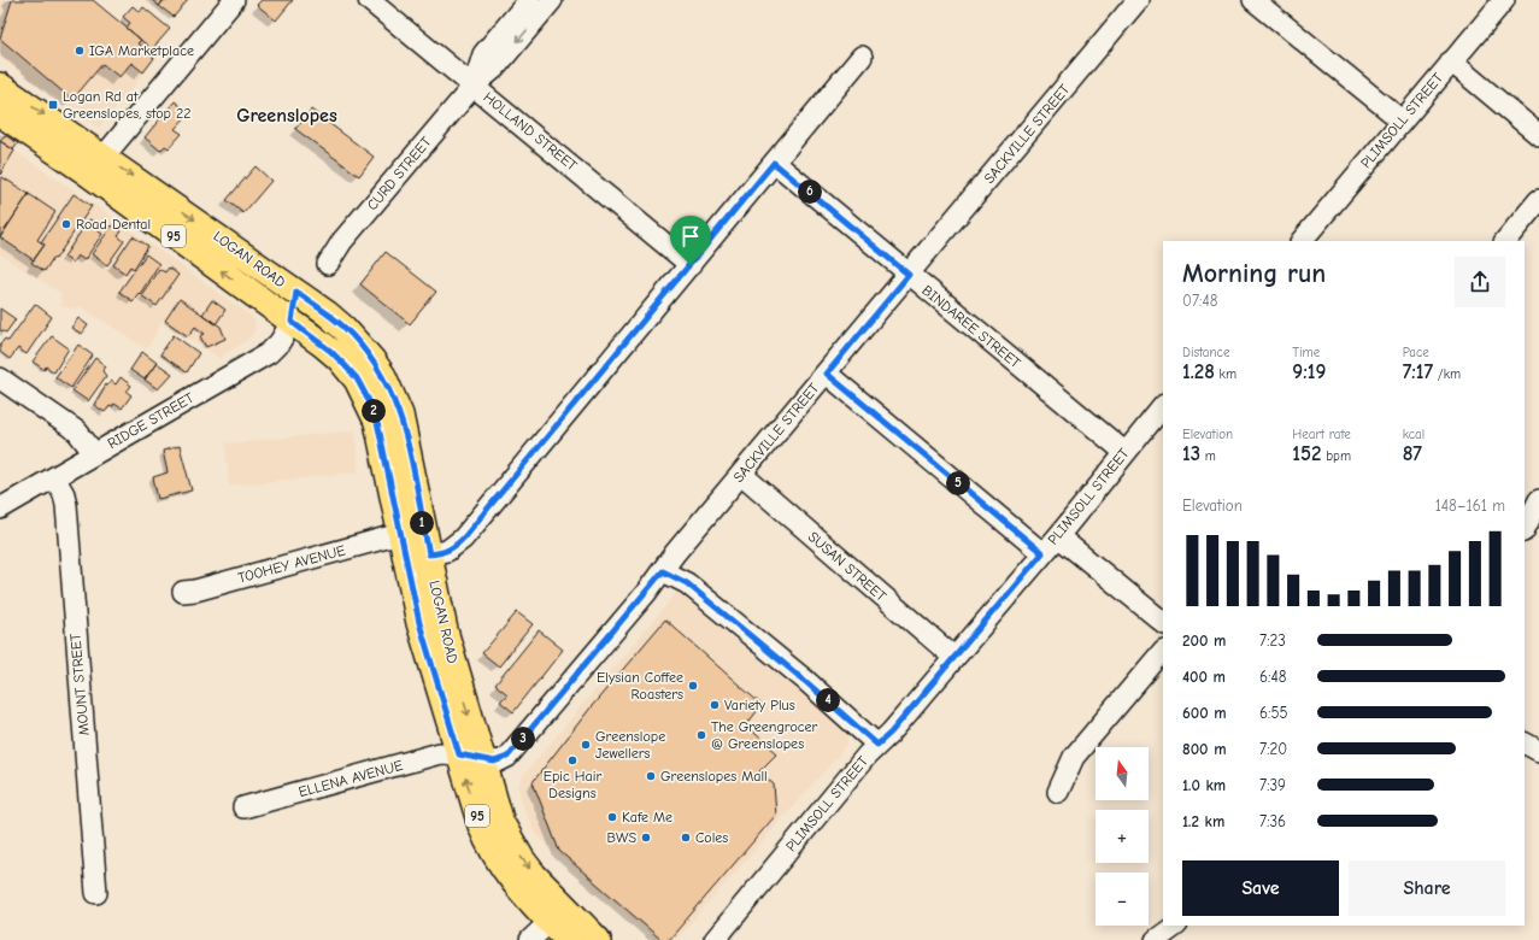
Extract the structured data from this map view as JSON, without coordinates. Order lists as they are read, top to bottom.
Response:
{
  "streets": {
    "main road": ["95", "LOGAN ROAD"],
    "street": [
      "PLIMSOLL STREET",
      "HOLLAND STREET",
      "SACKVILLE STREET",
      "CURD STREET",
      "BINDAREE STREET",
      "RIDGE STREET",
      "TOOHEY AVENUE",
      "SUSAN STREET",
      "MOUNT STREET",
      "ELLENA AVENUE"
    ]
  },
  "crossings": [
    ["PLIMSOLL STREET", "BINDAREE STREET"],
    ["PLIMSOLL STREET", "SUSAN STREET"],
    ["HOLLAND STREET", "CURD STREET"],
    ["SACKVILLE STREET", "LOGAN ROAD"],
    ["SACKVILLE STREET", "BINDAREE STREET"],
    ["SACKVILLE STREET", "SUSAN STREET"],
    ["SACKVILLE STREET", "ELLENA AVENUE"],
    ["LOGAN ROAD", "RIDGE STREET"],
    ["LOGAN ROAD", "TOOHEY AVENUE"],
    ["LOGAN ROAD", "ELLENA AVENUE"],
    ["RIDGE STREET", "MOUNT STREET"]
  ],
  "districts": ["Greenslopes"],
  "places": {
    "other": [
      "IGA Marketplace",
      "Road Dental",
      "Elysian Coffee Roasters",
      "Variety Plus",
      "The Greengrocer @ Greenslopes",
      "Greenslope Jewellers",
      "Epic Hair Designs",
      "Greenslopes Mall",
      "Kafe Me",
      "BWS",
      "Coles"
    ],
    "transit": ["Logan Rd at Greenslopes, stop 22"]
  },
  "north": "top",
  "page": {
    "pins": [
      "6",
      "2",
      "5",
      "1",
      "4",
      "3"
    ],
    "heading": ["Morning run", "07:48"],
    "stats": [
      ["Distance", "1.28 km"],
      ["Time", "9:19"],
      ["Pace", "7:17 /km"],
      ["Elevation", "13 m"],
      ["Heart rate", "152 bpm"],
      ["kcal", "87"]
    ],
    "chart": ["Elevation", "148–161 m"],
    "list": [
      {
        "name": "200 m",
        "note": "7:23"
      },
      {
        "name": "400 m",
        "note": "6:48"
      },
      {
        "name": "600 m",
        "note": "6:55"
      },
      {
        "name": "800 m",
        "note": "7:20"
      },
      {
        "name": "1.0 km",
        "note": "7:39"
      },
      {
        "name": "1.2 km",
        "note": "7:36"
      }
    ],
    "map_buttons": ["+", "−"],
    "buttons": ["Save", "Share"]
  }
}
